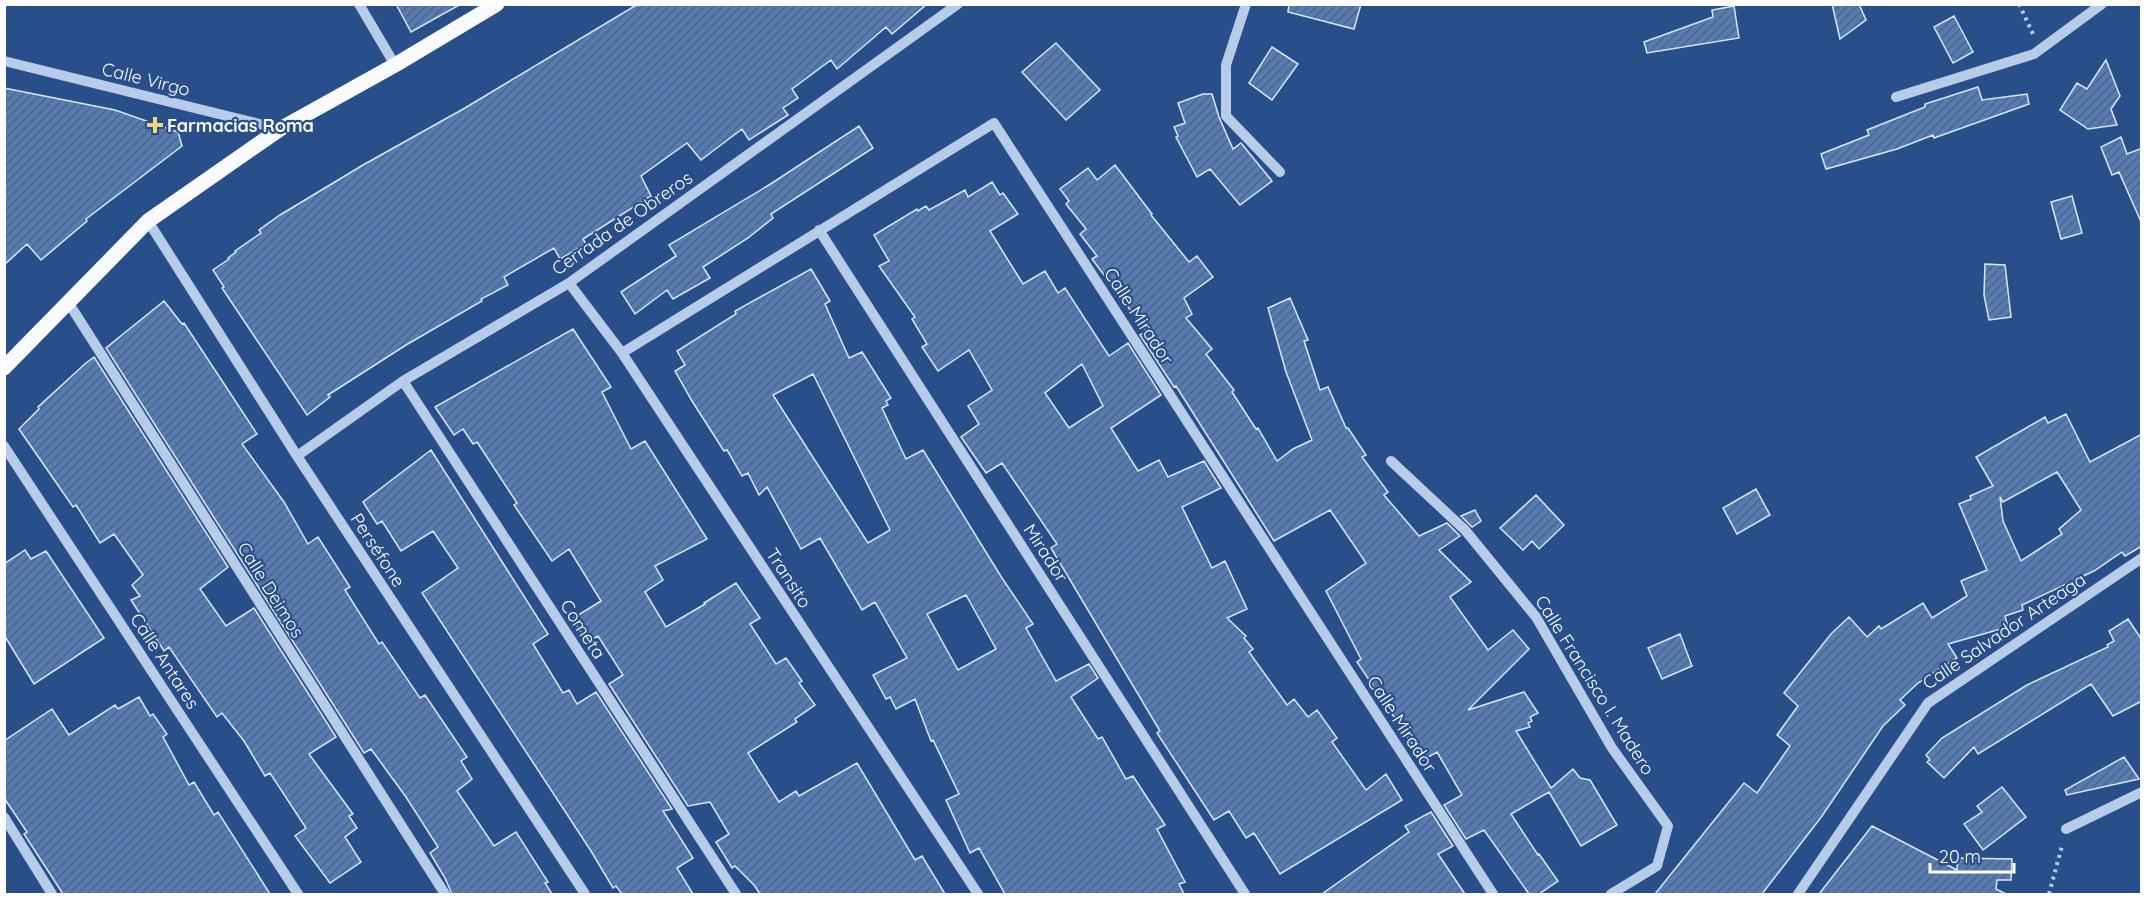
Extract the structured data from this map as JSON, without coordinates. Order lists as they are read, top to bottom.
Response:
{
  "streets": {
    "street": [
      "Calle Virgo",
      "Cerrada de Obreros",
      "Calle Mirador",
      "Perséfone",
      "Mirador",
      "Transito",
      "Calle Deimos",
      "Cometa",
      "Calle Salvador Arteaga",
      "Calle Antares",
      "Calle Francisco I. Madero"
    ]
  },
  "crossings": [
    ["Cerrada de Obreros", "Perséfone"],
    ["Cerrada de Obreros", "Transito"],
    ["Cerrada de Obreros", "Cometa"],
    ["Calle Mirador", "Mirador"],
    ["Calle Mirador", "Transito"]
  ],
  "places": {
    "health": ["Farmacias Roma"]
  },
  "scale_bar": "20 m"
}
